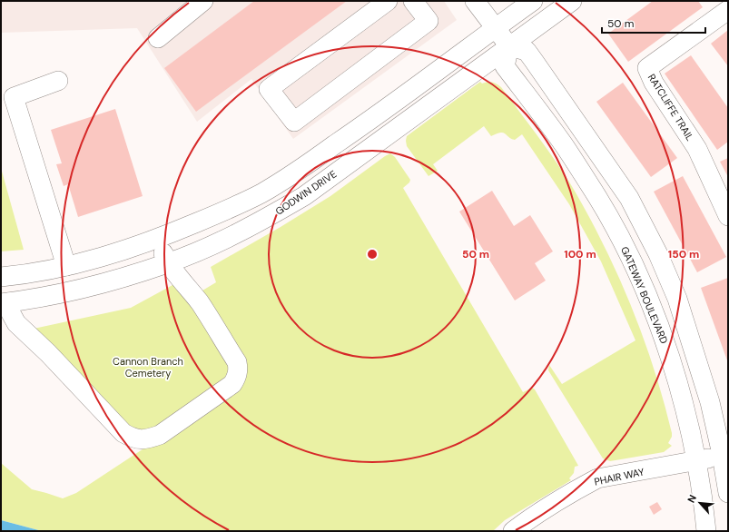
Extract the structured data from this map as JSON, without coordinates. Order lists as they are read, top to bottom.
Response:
{
  "streets": {
    "street": [
      "RATCLIFFE TRAIL",
      "GODWIN DRIVE",
      "GATEWAY BOULEVARD",
      "PHAIR WAY"
    ]
  },
  "crossings": [
    ["GODWIN DRIVE", "GATEWAY BOULEVARD"],
    ["GATEWAY BOULEVARD", "PHAIR WAY"]
  ],
  "parks": ["Cannon Branch Cemetery"],
  "scale_bar": "50 m",
  "north": "top left",
  "rings": ["50 m", "100 m", "150 m"]
}
